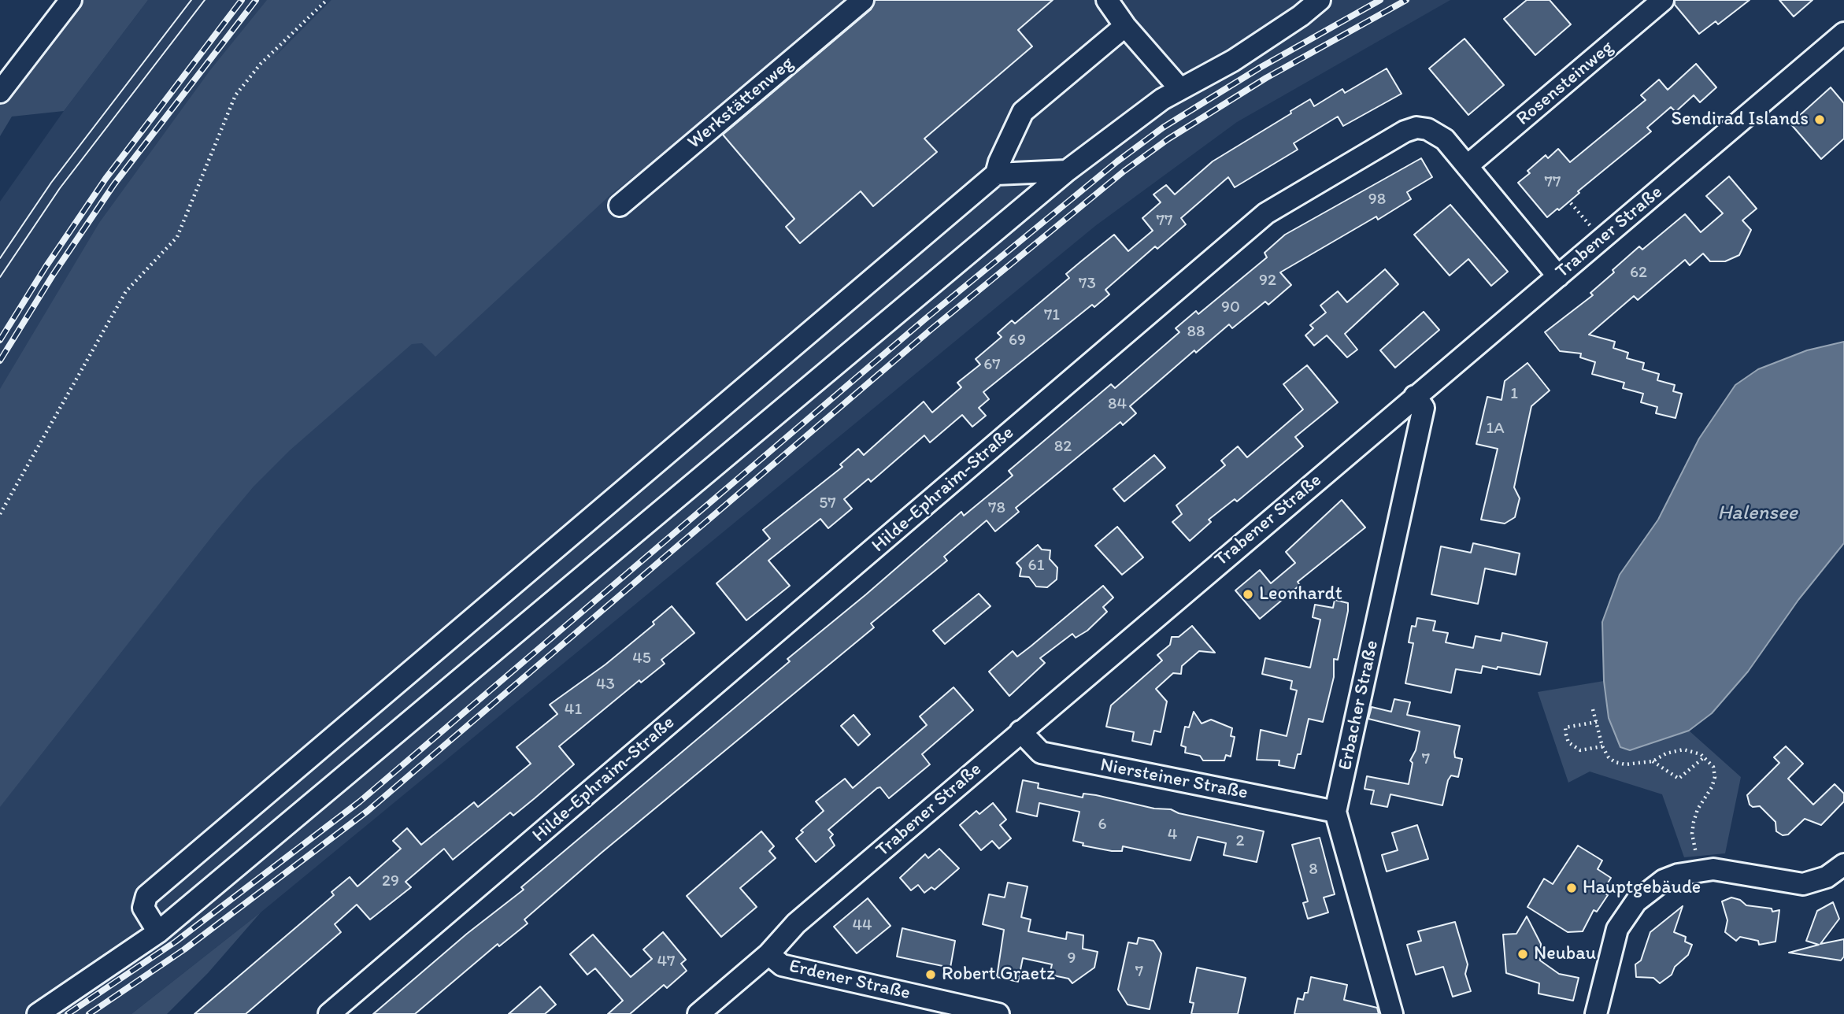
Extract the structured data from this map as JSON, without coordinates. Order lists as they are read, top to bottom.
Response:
{
  "streets": {
    "street": [
      "Rosensteinweg",
      "Werkstättenweg",
      "Trabener Straße",
      "Hilde-Ephraim-Straße",
      "Erbacher Straße",
      "Niersteiner Straße",
      "Erdener Straße"
    ]
  },
  "crossings": [
    ["Rosensteinweg", "Hilde-Ephraim-Straße"],
    ["Trabener Straße", "Hilde-Ephraim-Straße"],
    ["Trabener Straße", "Erbacher Straße"],
    ["Trabener Straße", "Niersteiner Straße"],
    ["Trabener Straße", "Erdener Straße"],
    ["Erbacher Straße", "Niersteiner Straße"]
  ],
  "water": ["Halensee"],
  "places": [
    "Sendirad Islands",
    "Leonhardt",
    "Hauptgebäude",
    "Neubau",
    "Robert Graetz"
  ],
  "house_numbers": [
    "77",
    "98",
    "77",
    "62",
    "92",
    "73",
    "90",
    "71",
    "88",
    "69",
    "67",
    "1",
    "84",
    "1A",
    "82",
    "57",
    "78",
    "61",
    "45",
    "43",
    "41",
    "7",
    "6",
    "4",
    "2",
    "8",
    "29",
    "44",
    "9",
    "47",
    "7"
  ]
}
